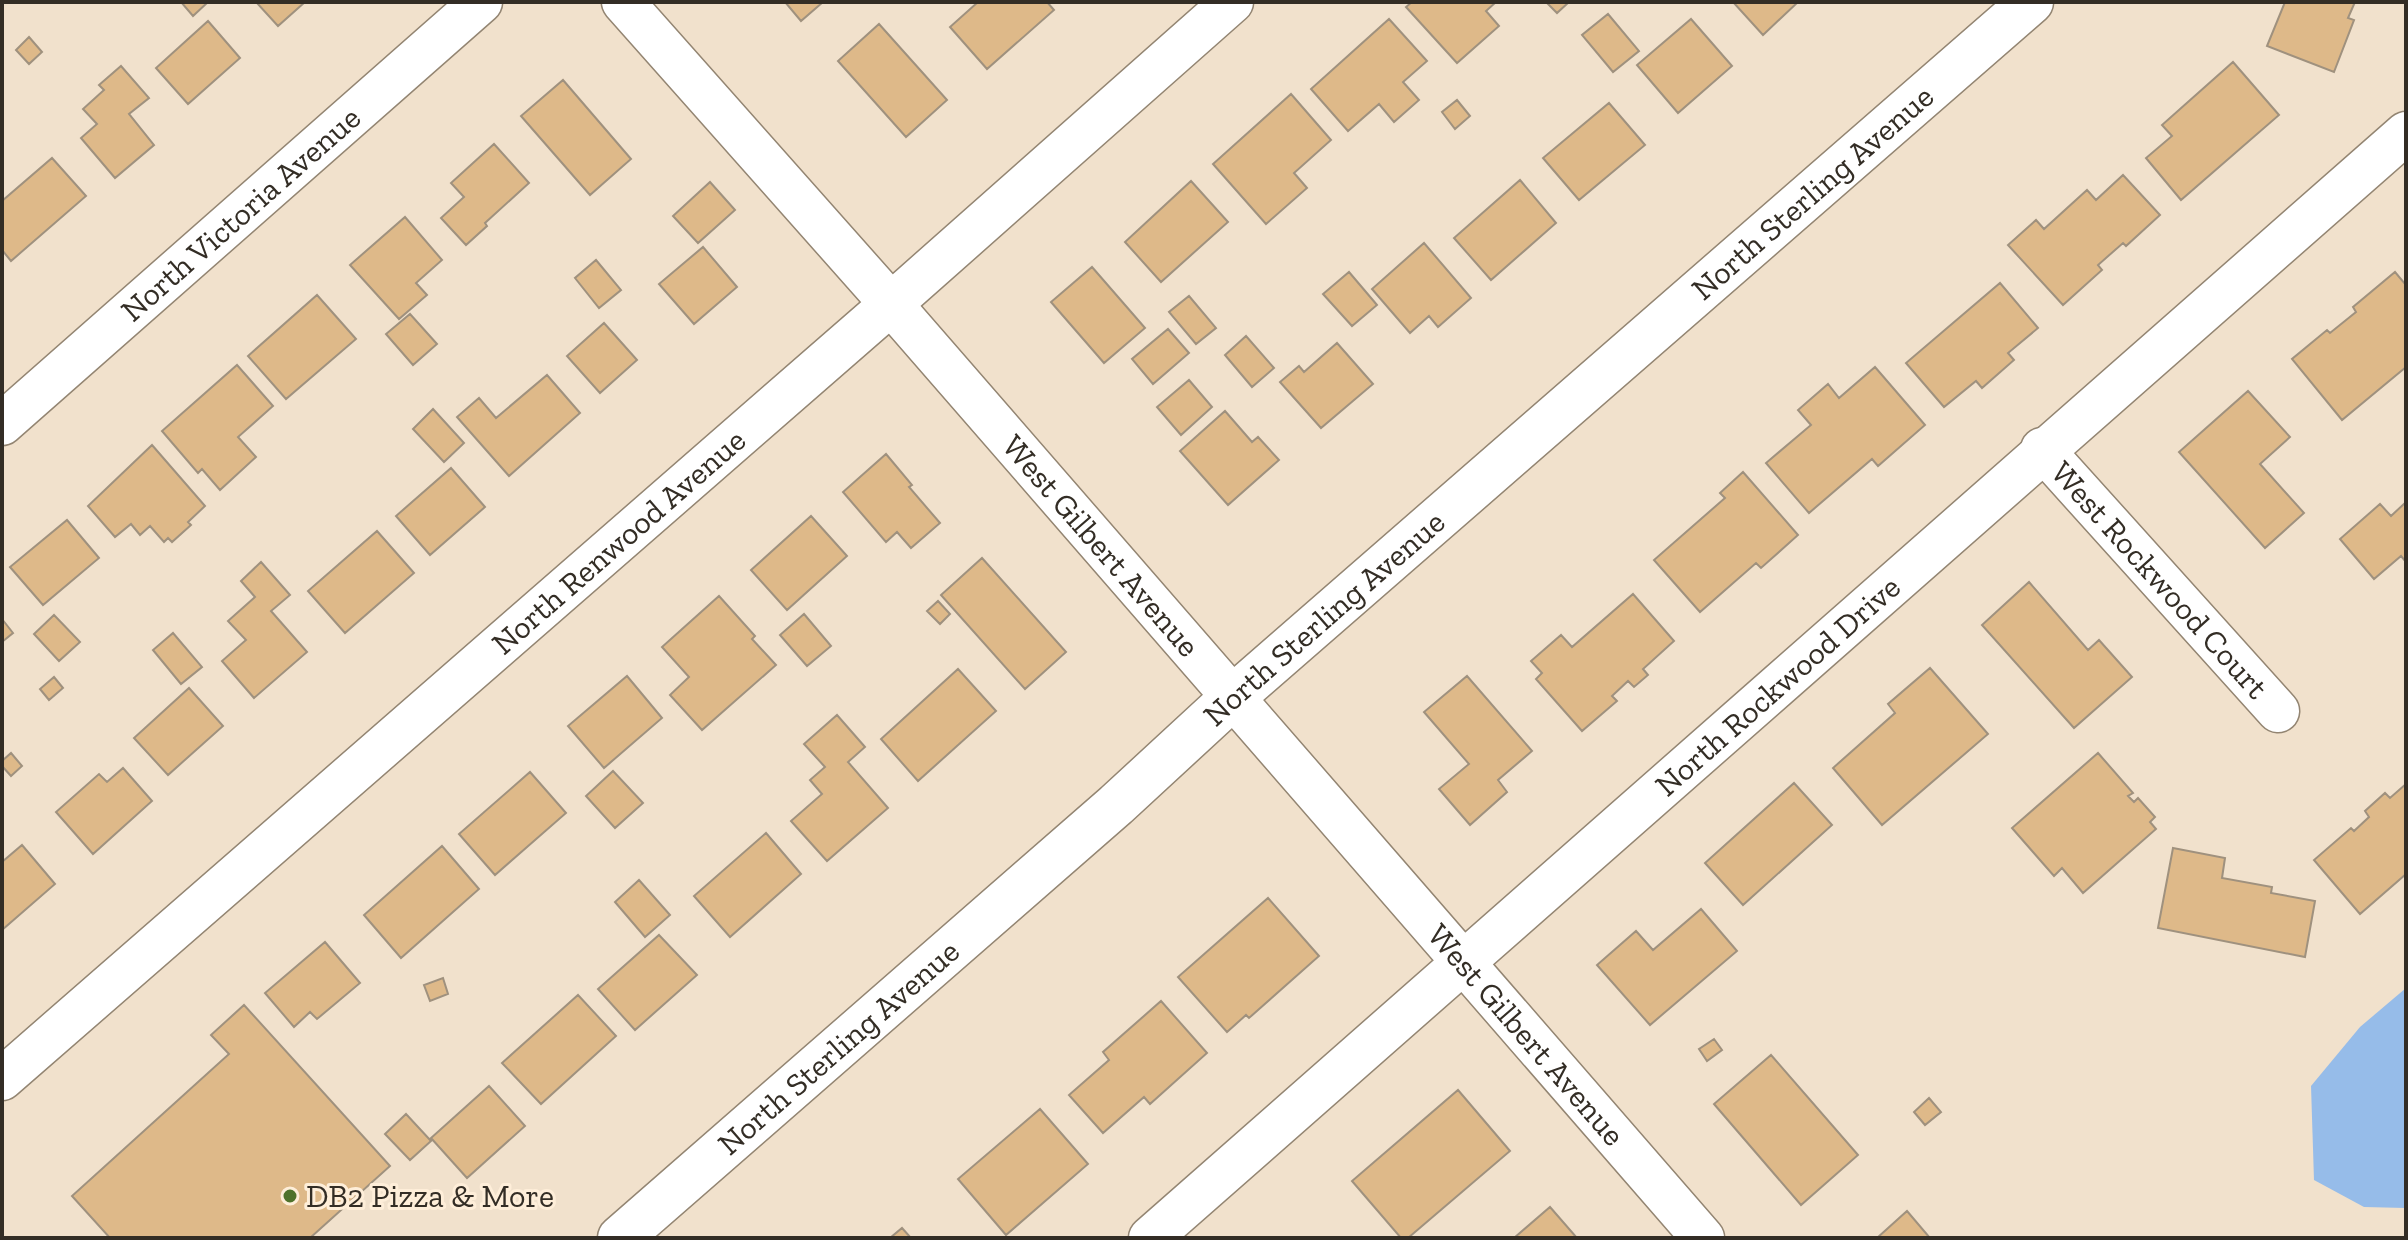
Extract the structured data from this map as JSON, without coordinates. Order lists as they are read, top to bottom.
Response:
{
  "streets": {
    "main road": ["North Sterling Avenue"],
    "street": [
      "North Victoria Avenue",
      "North Renwood Avenue",
      "West Gilbert Avenue",
      "West Rockwood Court",
      "North Rockwood Drive"
    ]
  },
  "crossings": [
    ["North Sterling Avenue", "West Gilbert Avenue"],
    ["North Renwood Avenue", "West Gilbert Avenue"],
    ["West Gilbert Avenue", "North Rockwood Drive"],
    ["West Rockwood Court", "North Rockwood Drive"]
  ],
  "places": ["DB2 Pizza & More"]
}
